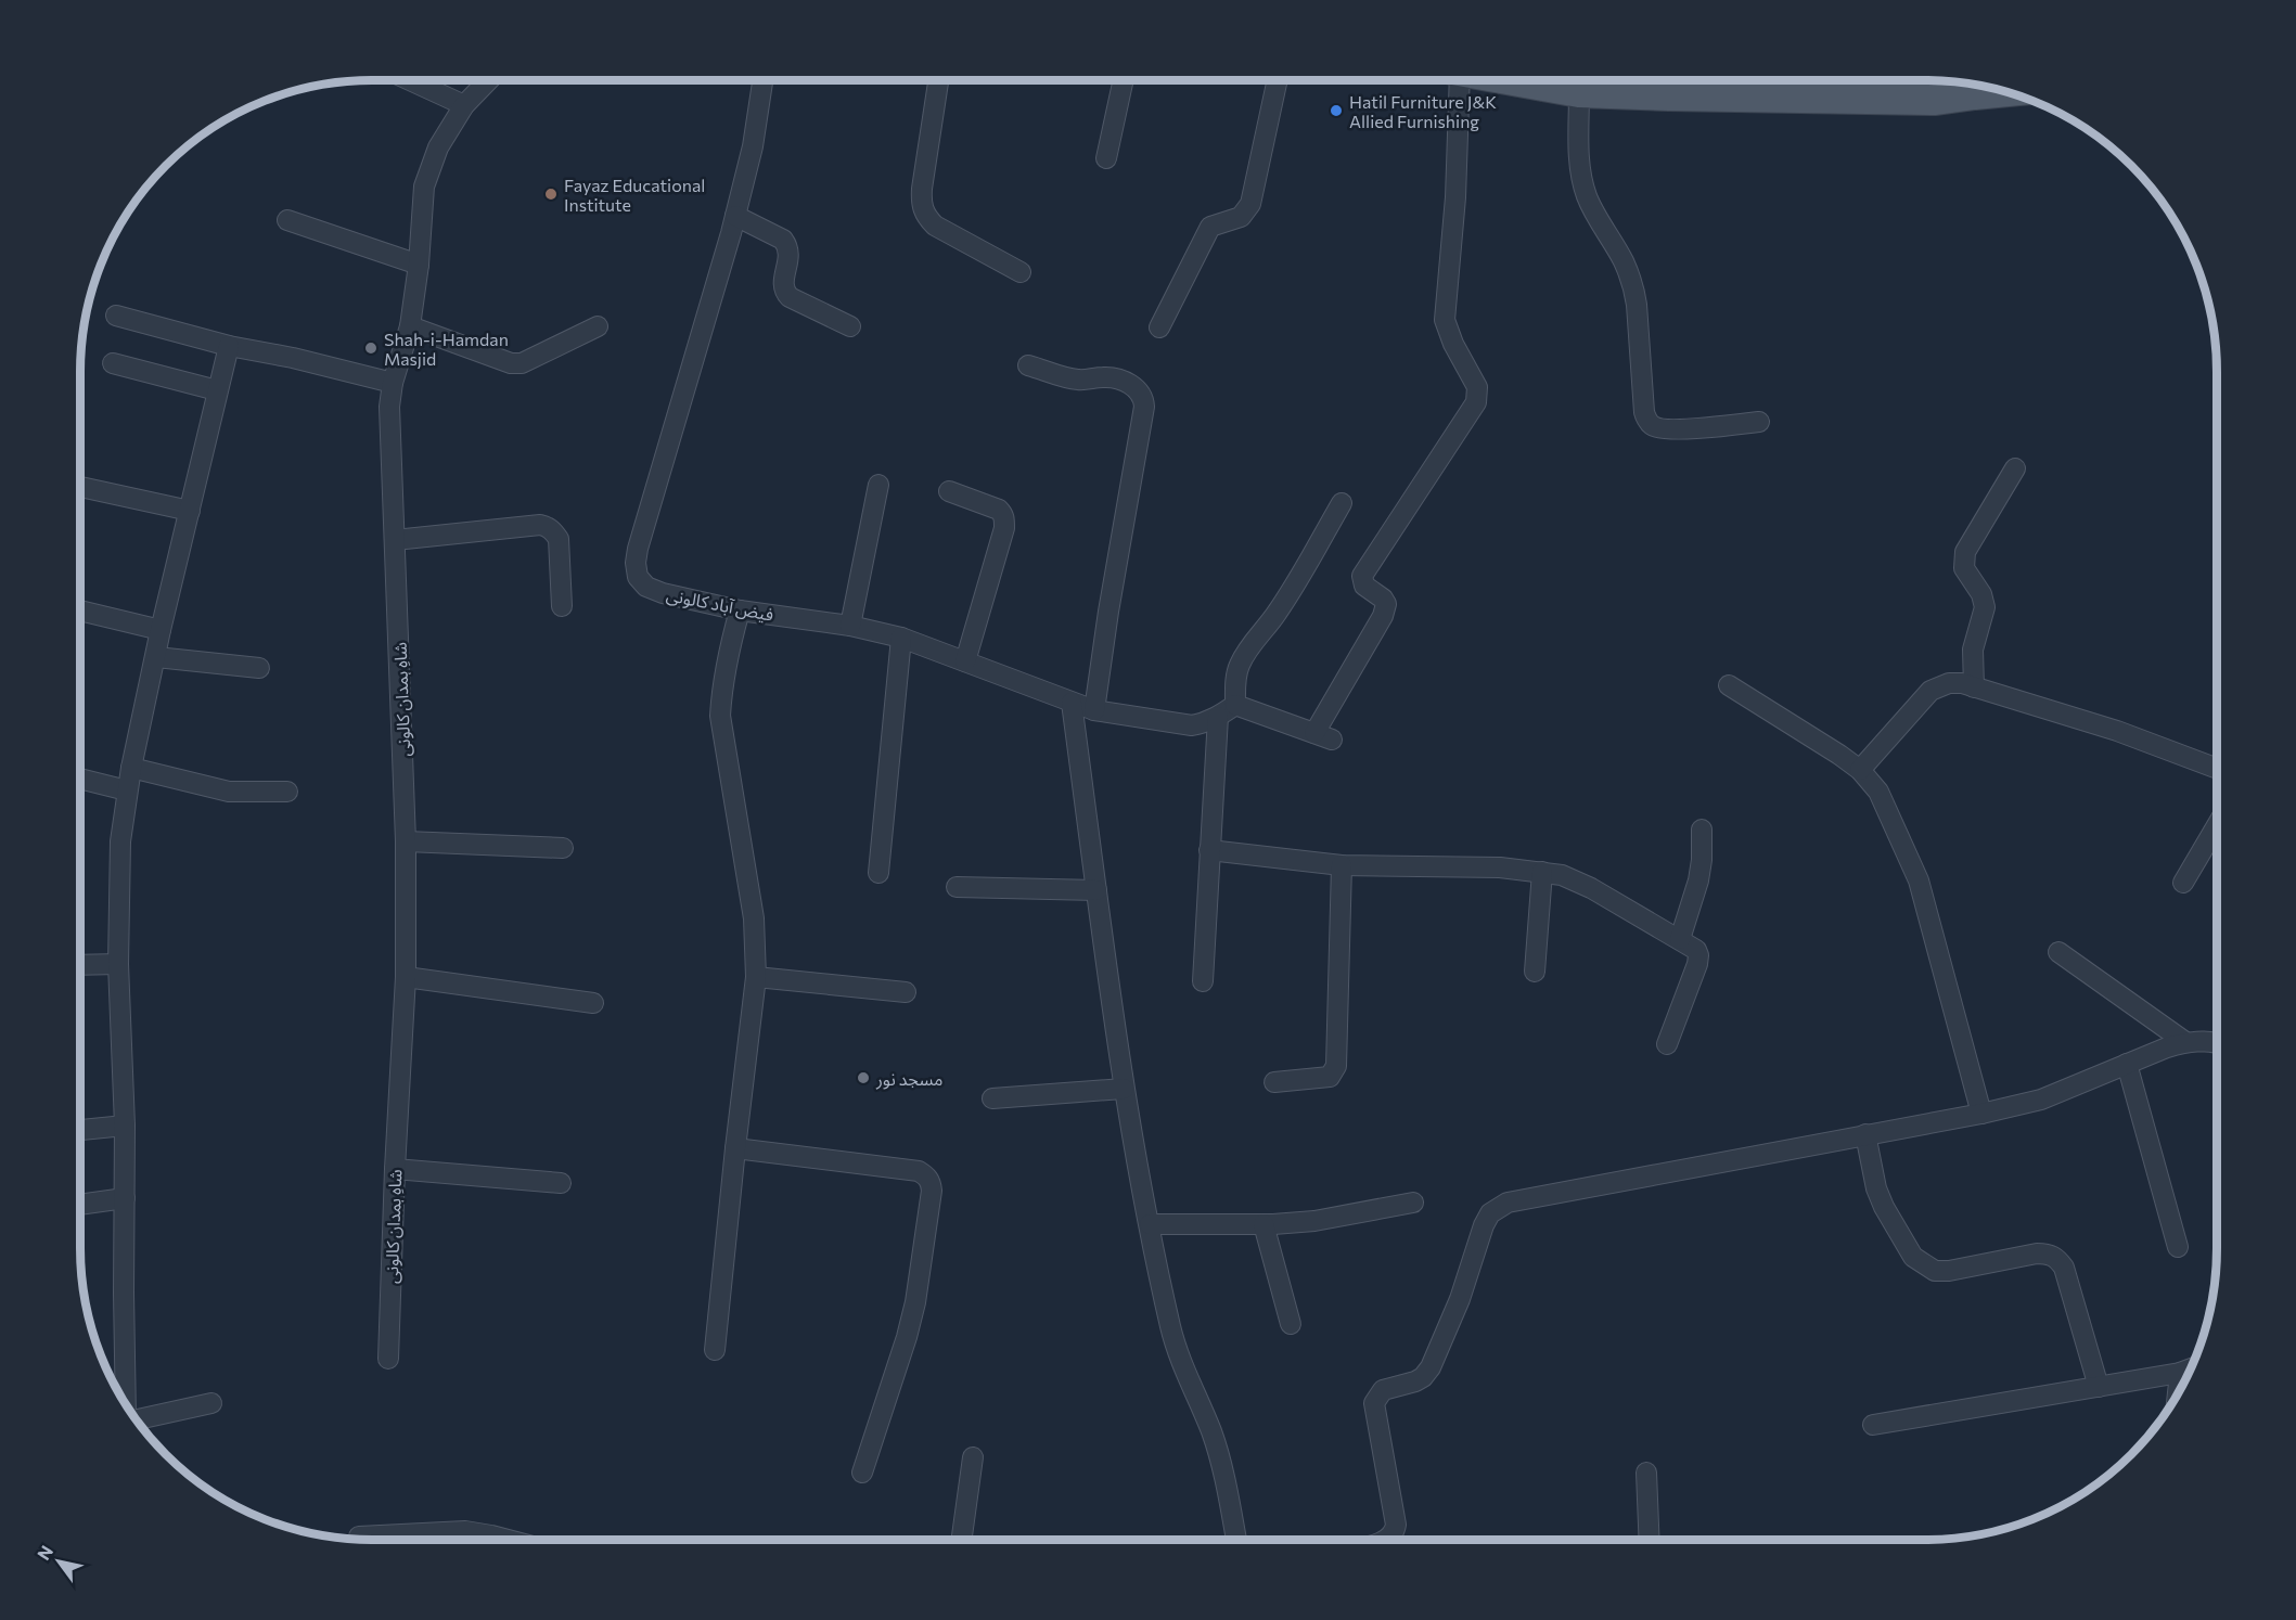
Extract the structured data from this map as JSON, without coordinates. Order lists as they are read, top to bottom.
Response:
{
  "streets": {
    "street": ["فیض آباد کالونی", "شاہِ ہمدان کالونی"]
  },
  "places": [
    "Hatil Furniture J&K Allied Furnishing",
    "Fayaz Educational Institute",
    "Shah-i-Hamdan Masjid",
    "مسجد نور"
  ],
  "north": "top left"
}
